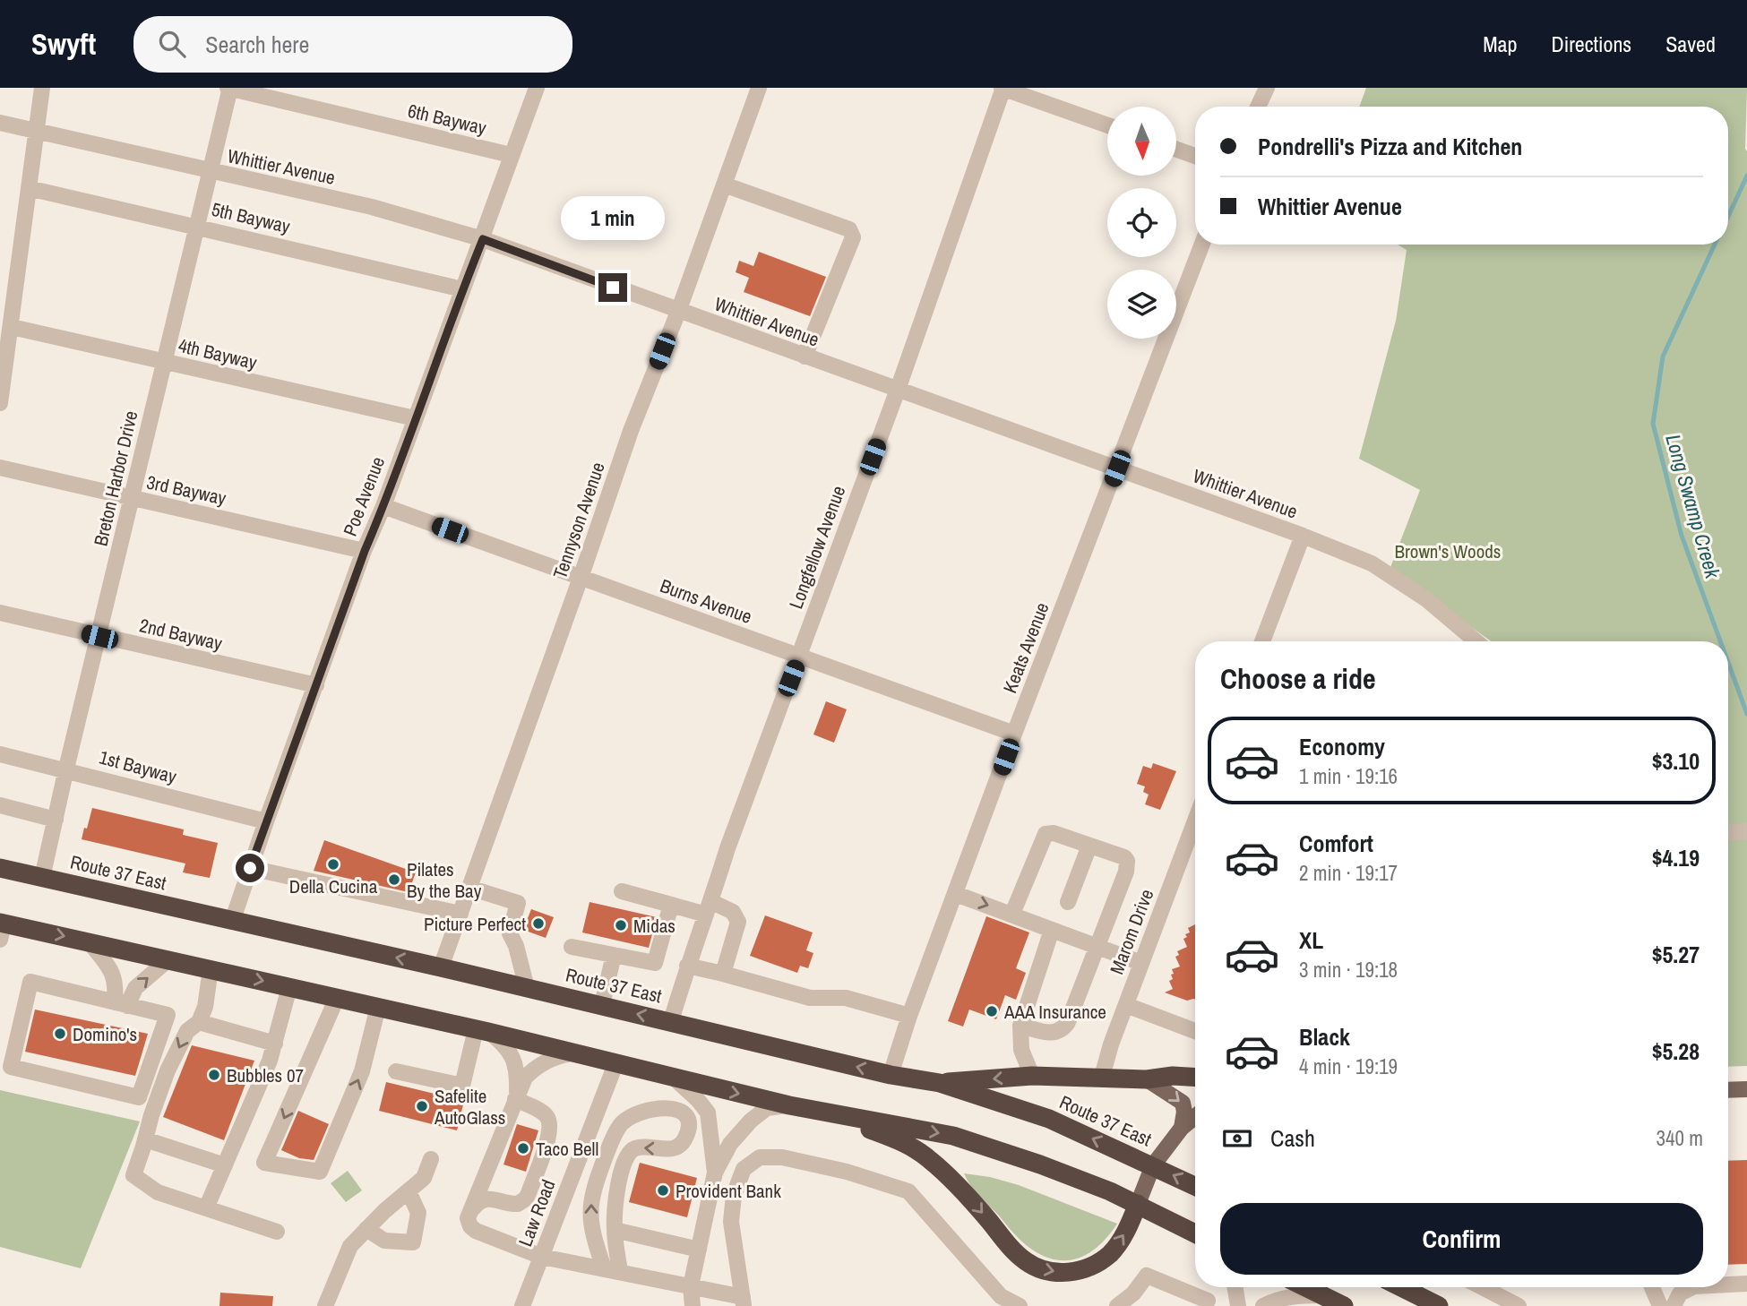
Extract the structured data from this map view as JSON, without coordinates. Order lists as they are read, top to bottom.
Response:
{
  "streets": {
    "highway": ["Route 37 East"],
    "street": [
      "6th Bayway",
      "Whittier Avenue",
      "5th Bayway",
      "4th Bayway",
      "Breton Harbor Drive",
      "3rd Bayway",
      "Poe Avenue",
      "Tennyson Avenue",
      "Longfellow Avenue",
      "Burns Avenue",
      "2nd Bayway",
      "Keats Avenue",
      "1st Bayway",
      "Marom Drive",
      "Law Road"
    ]
  },
  "crossings": [
    ["6th Bayway", "Breton Harbor Drive"],
    ["6th Bayway", "Poe Avenue"],
    ["Whittier Avenue", "Breton Harbor Drive"],
    ["Whittier Avenue", "Poe Avenue"],
    ["Whittier Avenue", "Tennyson Avenue"],
    ["Whittier Avenue", "Longfellow Avenue"],
    ["Whittier Avenue", "Keats Avenue"],
    ["5th Bayway", "Breton Harbor Drive"],
    ["5th Bayway", "Poe Avenue"],
    ["4th Bayway", "Breton Harbor Drive"],
    ["4th Bayway", "Poe Avenue"],
    ["Breton Harbor Drive", "3rd Bayway"],
    ["Breton Harbor Drive", "2nd Bayway"],
    ["Breton Harbor Drive", "1st Bayway"],
    ["Breton Harbor Drive", "Route 37 East"],
    ["3rd Bayway", "Poe Avenue"],
    ["Poe Avenue", "Burns Avenue"],
    ["Poe Avenue", "2nd Bayway"],
    ["Poe Avenue", "1st Bayway"],
    ["Poe Avenue", "Route 37 East"],
    ["Tennyson Avenue", "Burns Avenue"],
    ["Tennyson Avenue", "Route 37 East"],
    ["Longfellow Avenue", "Burns Avenue"],
    ["Longfellow Avenue", "Route 37 East"],
    ["Burns Avenue", "Keats Avenue"],
    ["Keats Avenue", "Route 37 East"]
  ],
  "water": ["Long Swamp Creek"],
  "parks": ["Brown's Woods"],
  "places": [
    "Della Cucina",
    "Pilates By the Bay",
    "Picture Perfect",
    "Midas",
    "AAA Insurance",
    "Domino's",
    "Bubbles 07",
    "Safelite AutoGlass",
    "Taco Bell",
    "Provident Bank"
  ],
  "north": "bottom",
  "page": {
    "header": "Swyft",
    "search": "Search here",
    "nav": ["Map", "Directions", "Saved"],
    "banner": ["Pondrelli's Pizza and Kitchen", "Whittier Avenue"],
    "bubble": "1 min",
    "heading": "Choose a ride",
    "list": [
      {
        "name": "Economy",
        "note": "1 min · 19:16",
        "value": "$3.10"
      },
      {
        "name": "Comfort",
        "note": "2 min · 19:17",
        "value": "$4.19"
      },
      {
        "name": "XL",
        "note": "3 min · 19:18",
        "value": "$5.27"
      },
      {
        "name": "Black",
        "note": "4 min · 19:19",
        "value": "$5.28"
      }
    ],
    "pay": ["Cash", "340 m"],
    "buttons": "Confirm"
  }
}
